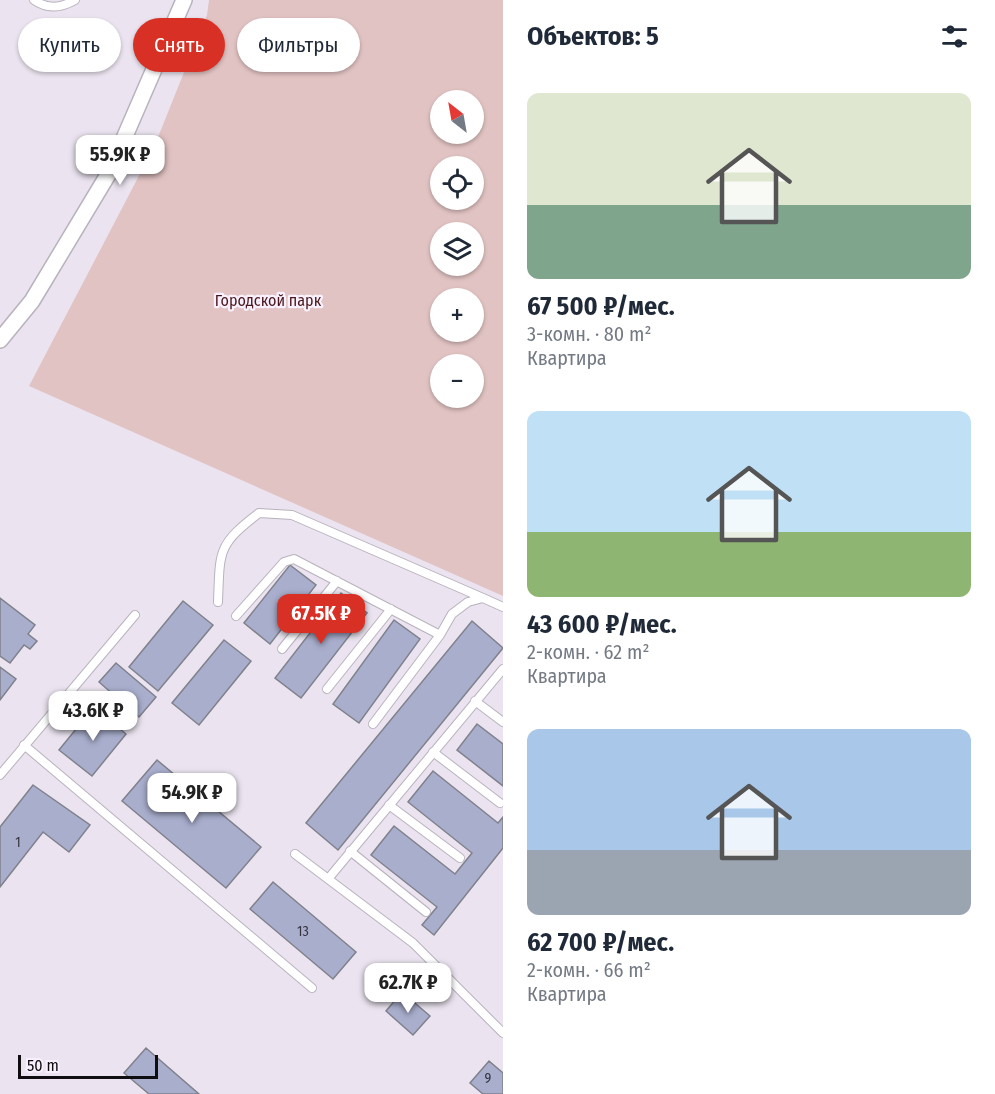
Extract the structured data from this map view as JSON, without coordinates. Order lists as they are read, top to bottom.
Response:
{
  "parks": ["Городской парк"],
  "house_numbers": ["1", "13", "9"],
  "scale_bar": "50 m",
  "north": "top left",
  "page": {
    "heading": "Объектов: 5",
    "chip": ["Купить", "Снять", "Фильтры"],
    "list": [
      {
        "name": "67 500 ₽/мес.",
        "note": "3-комн. · 80 m² · Квартира"
      },
      {
        "name": "43 600 ₽/мес.",
        "note": "2-комн. · 62 m² · Квартира"
      },
      {
        "name": "62 700 ₽/мес.",
        "note": "2-комн. · 66 m² · Квартира"
      }
    ],
    "map_buttons": ["+", "−"],
    "price": [
      "55.9K ₽",
      "67.5K ₽",
      "43.6K ₽",
      "54.9K ₽",
      "62.7K ₽"
    ],
    "scale": "50 m"
  }
}
